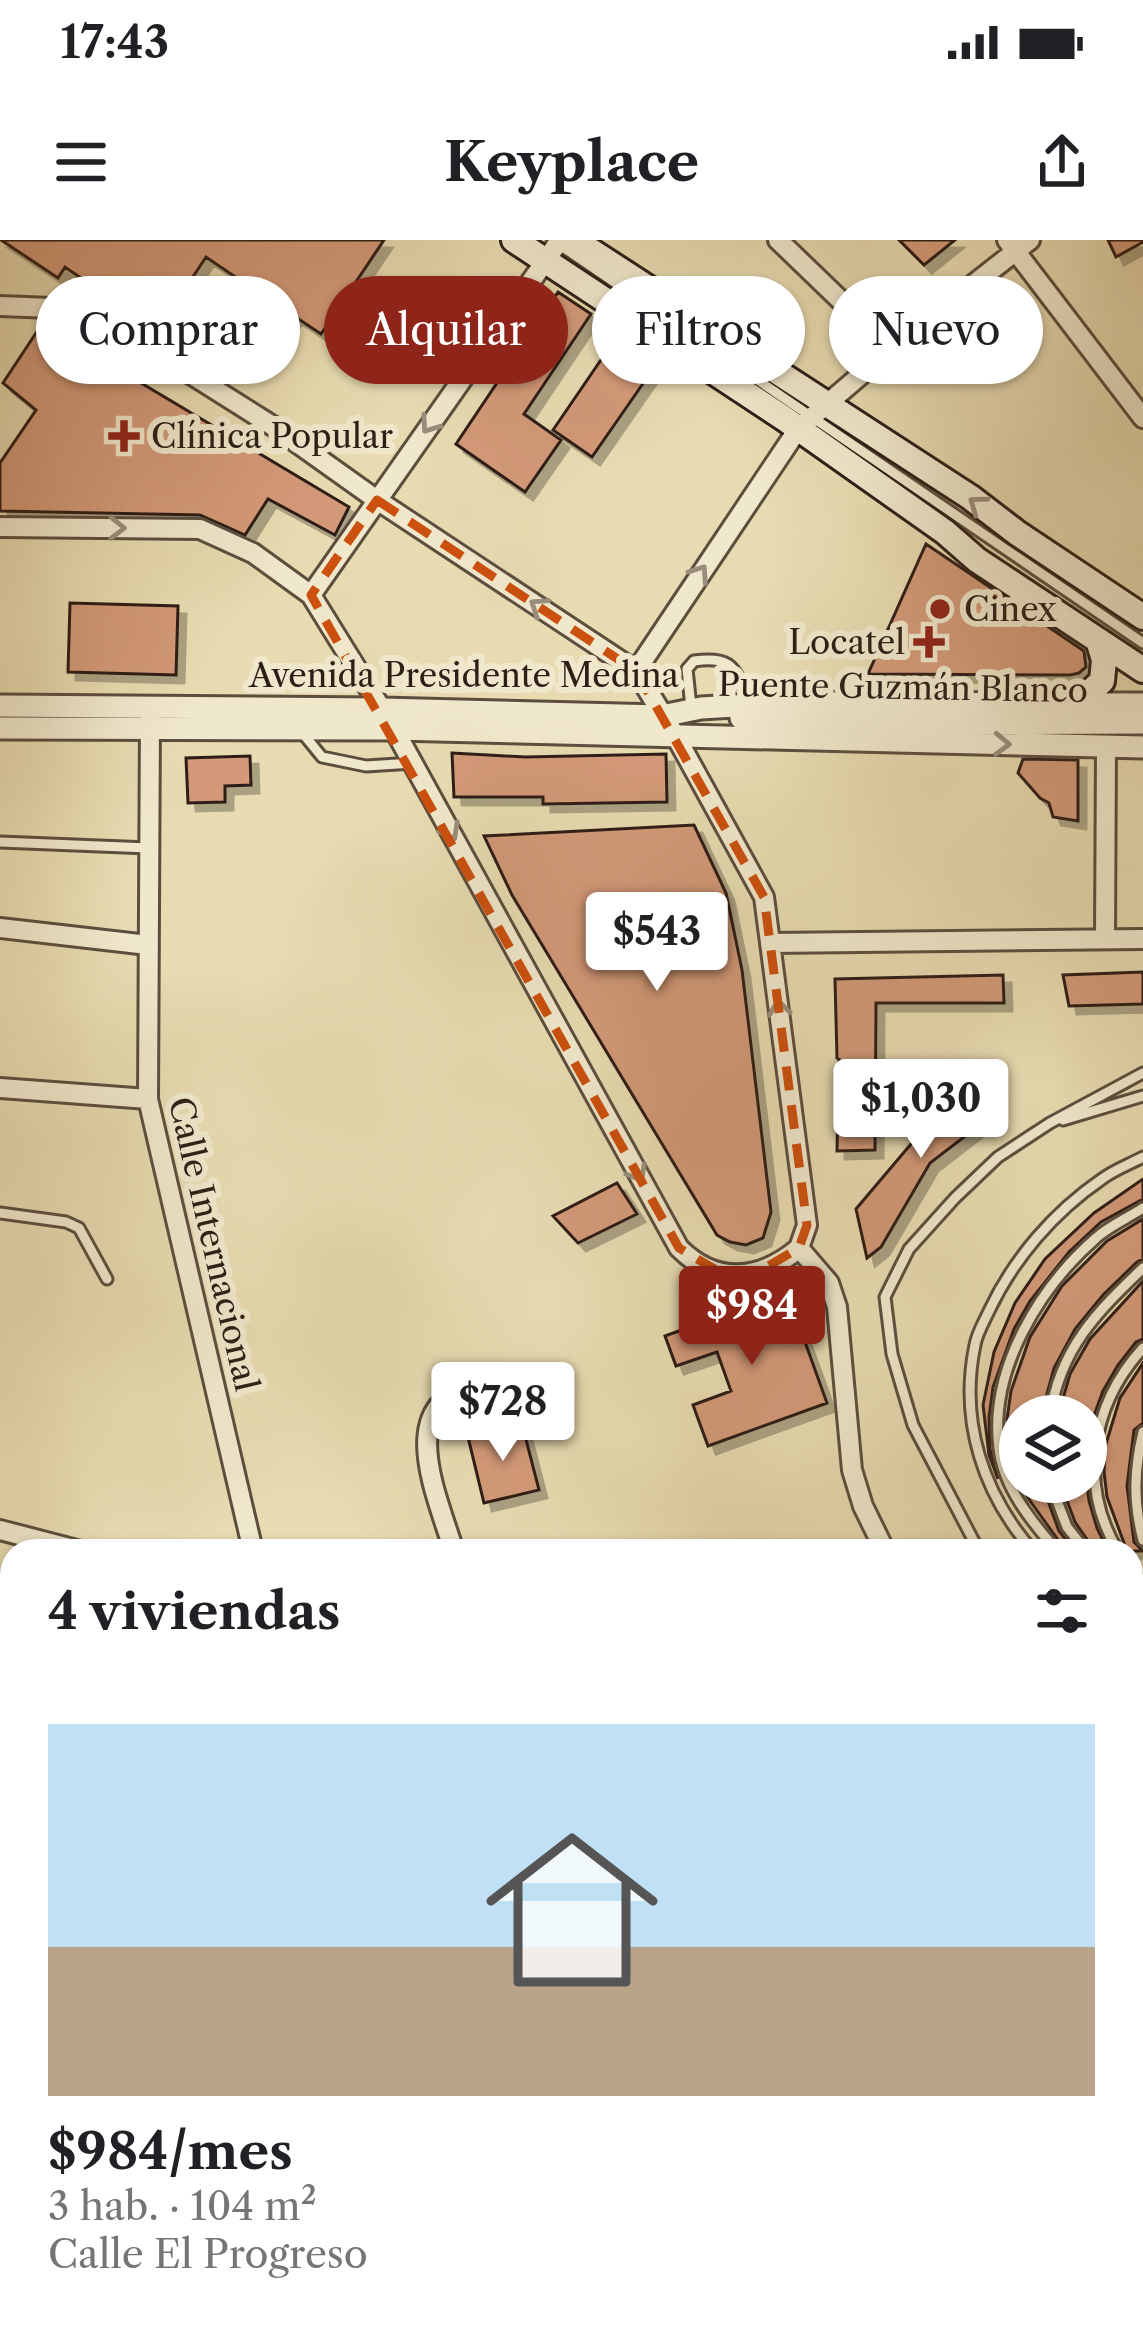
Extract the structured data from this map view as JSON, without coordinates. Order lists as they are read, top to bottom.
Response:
{
  "streets": {
    "street": ["Avenida Presidente Medina", "Puente Guzmán Blanco", "Calle Internacional"]
  },
  "crossings": [
    ["Avenida Presidente Medina", "Puente Guzmán Blanco"],
    ["Avenida Presidente Medina", "Calle Internacional"]
  ],
  "places": {
    "health": ["Clínica Popular", "Locatel"],
    "other": ["Cinex"]
  },
  "page": {
    "status": "17:43",
    "header": "Keyplace",
    "chip": [
      "Comprar",
      "Alquilar",
      "Filtros",
      "Nuevo"
    ],
    "price": [
      "$543",
      "$1,030",
      "$984",
      "$728"
    ],
    "heading": "4 viviendas",
    "list": [
      {
        "name": "$984/mes",
        "note": "3 hab. · 104 m² · Calle El Progreso"
      }
    ]
  }
}
